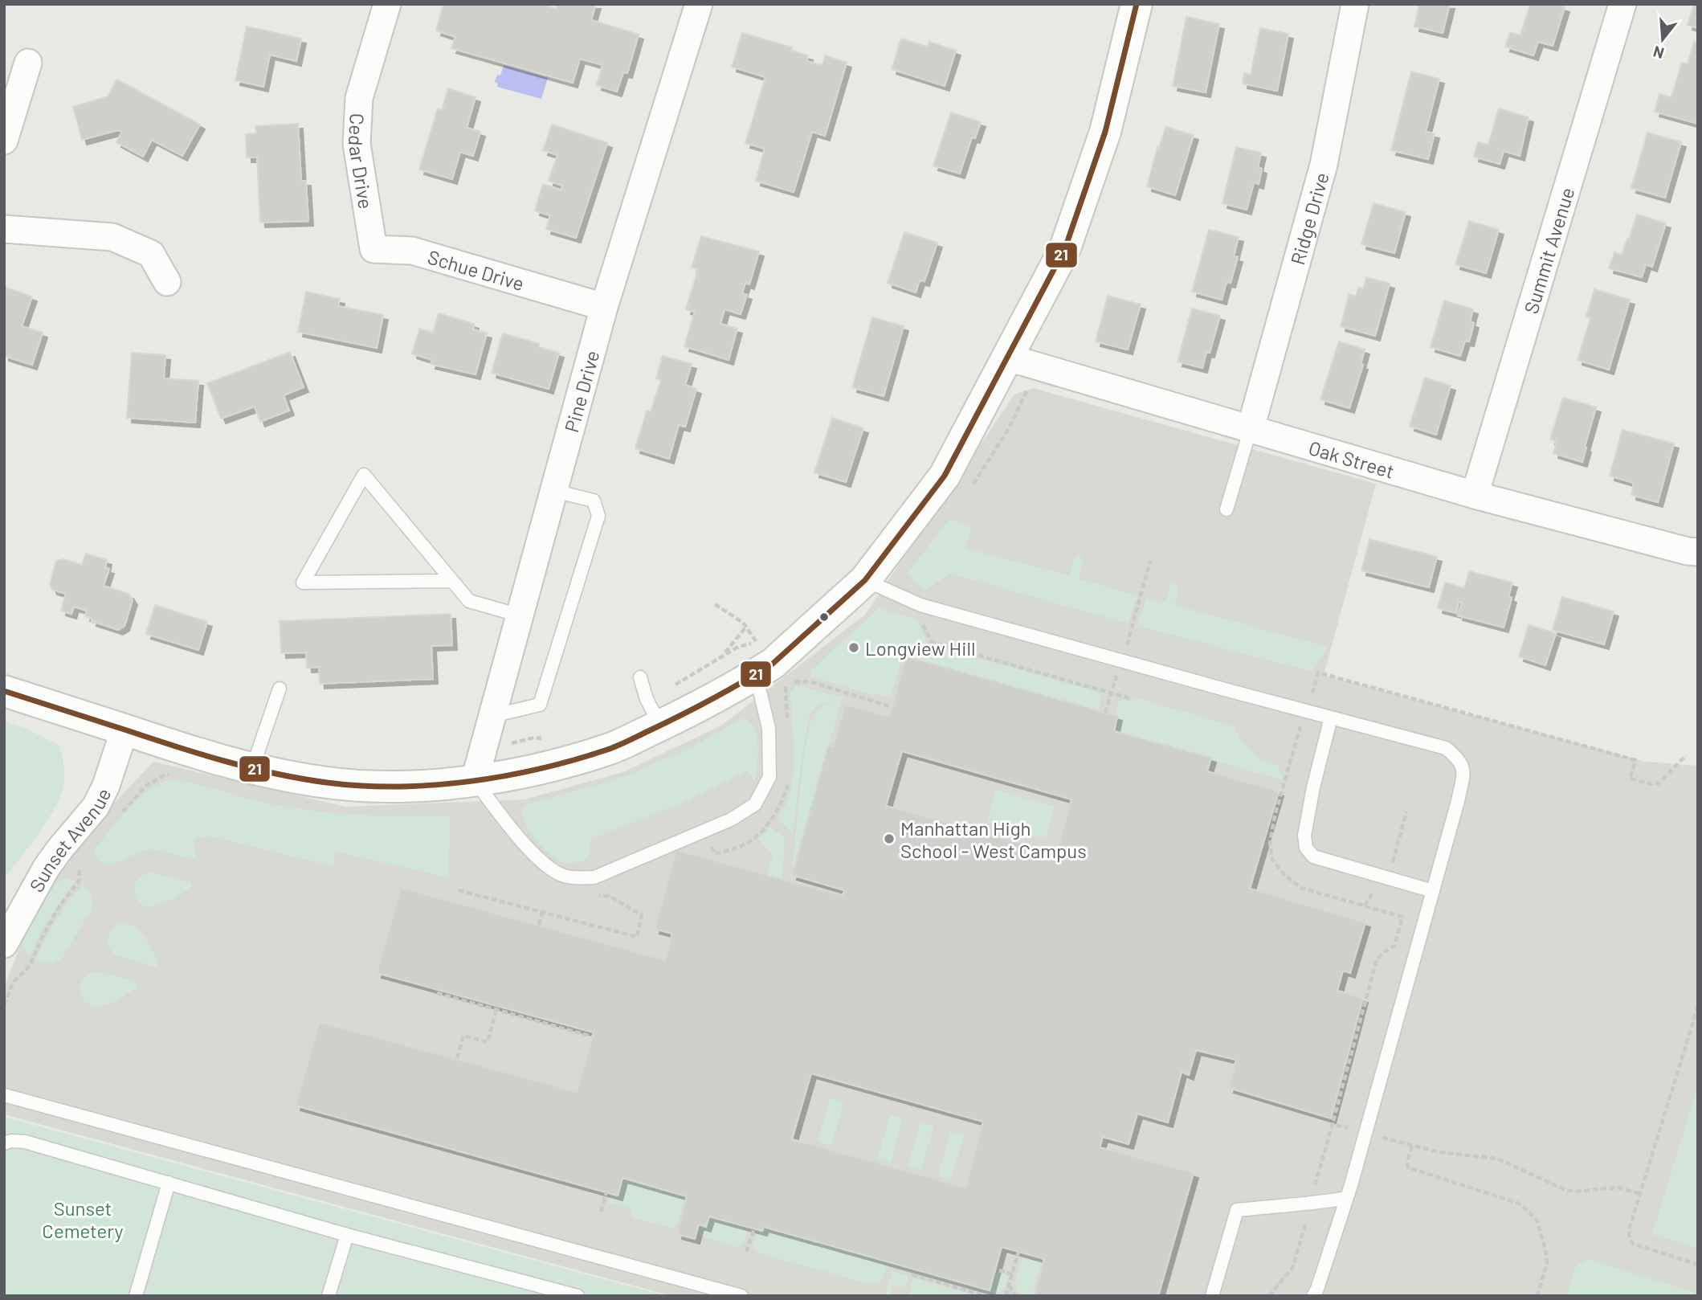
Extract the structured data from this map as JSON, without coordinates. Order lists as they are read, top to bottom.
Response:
{
  "streets": {
    "street": [
      "Cedar Drive",
      "Ridge Drive",
      "Summit Avenue",
      "Schue Drive",
      "Pine Drive",
      "Oak Street",
      "Sunset Avenue"
    ]
  },
  "crossings": [
    ["Cedar Drive", "Schue Drive"],
    ["Ridge Drive", "Oak Street"],
    ["Summit Avenue", "Oak Street"],
    ["Schue Drive", "Pine Drive"]
  ],
  "parks": ["Sunset Cemetery"],
  "places": ["Longview Hill", "Manhattan High School - West Campus"],
  "lines": ["transit line 21"],
  "north": "bottom"
}
